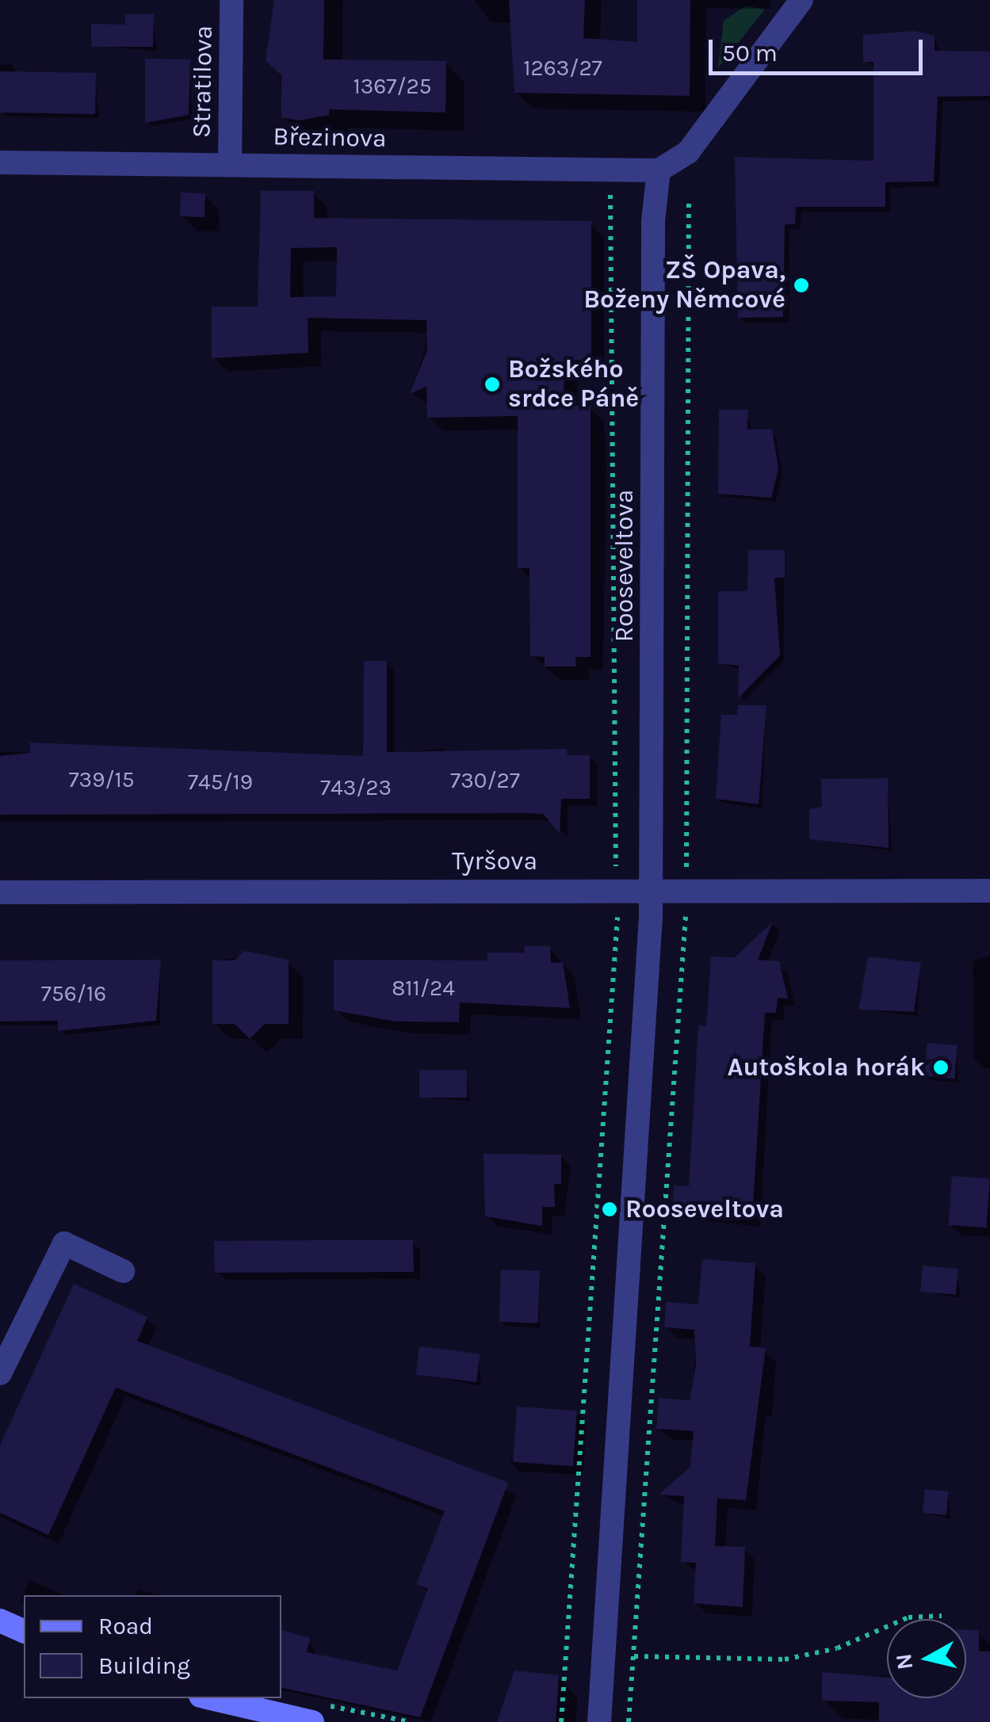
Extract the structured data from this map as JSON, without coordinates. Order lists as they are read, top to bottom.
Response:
{
  "streets": {
    "street": [
      "Stratilova",
      "Březinova",
      "Rooseveltova",
      "Tyršova"
    ]
  },
  "crossings": [
    ["Stratilova", "Březinova"],
    ["Březinova", "Rooseveltova"],
    ["Rooseveltova", "Tyršova"]
  ],
  "places": [
    "ZŠ Opava, Boženy Němcové",
    "Božského srdce Páně",
    "Autoškola horák",
    "Rooseveltova"
  ],
  "house_numbers": [
    "1263/27",
    "1367/25",
    "739/15",
    "730/27",
    "745/19",
    "743/23",
    "811/24",
    "756/16"
  ],
  "legend": ["Road", "Building"],
  "scale_bar": "50 m",
  "north": "left"
}
